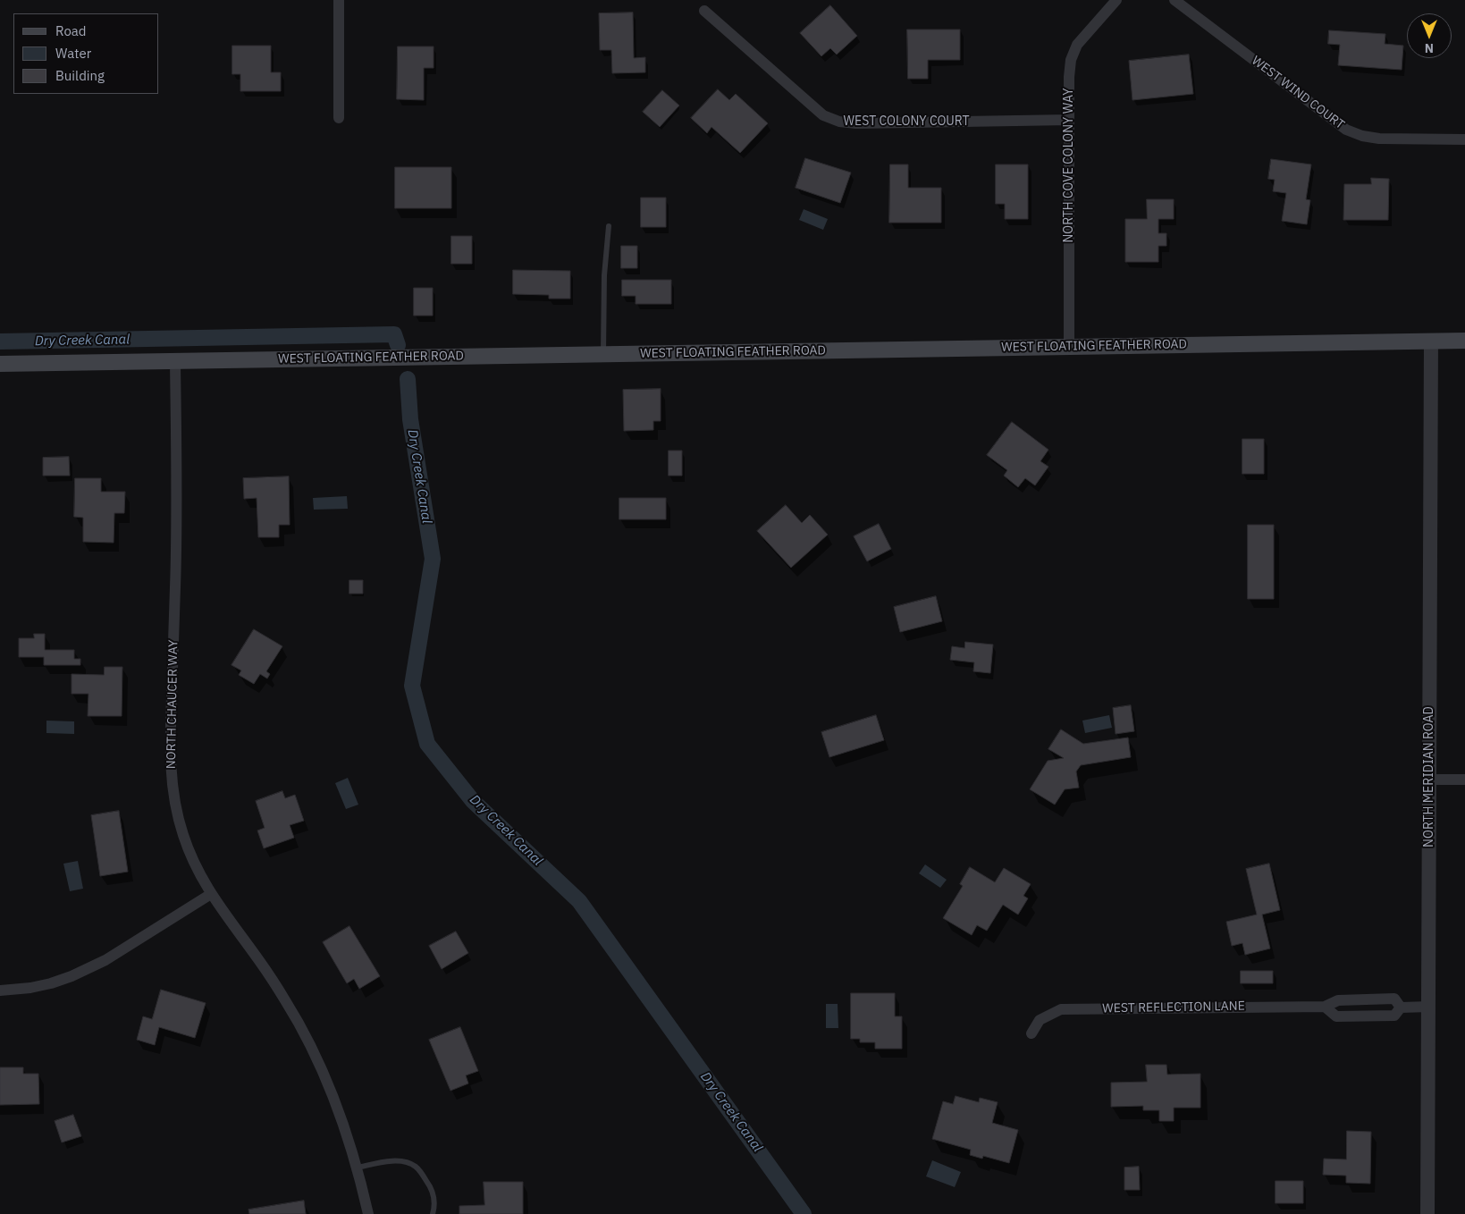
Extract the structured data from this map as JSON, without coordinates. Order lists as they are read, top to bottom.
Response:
{
  "streets": {
    "main road": ["WEST FLOATING FEATHER ROAD"],
    "street": [
      "WEST WIND COURT",
      "WEST COLONY COURT",
      "NORTH COVE COLONY WAY",
      "NORTH CHAUCER WAY",
      "NORTH MERIDIAN ROAD",
      "WEST REFLECTION LANE"
    ]
  },
  "crossings": [
    ["WEST COLONY COURT", "NORTH COVE COLONY WAY"],
    ["NORTH COVE COLONY WAY", "WEST FLOATING FEATHER ROAD"],
    ["WEST FLOATING FEATHER ROAD", "NORTH CHAUCER WAY"],
    ["WEST FLOATING FEATHER ROAD", "NORTH MERIDIAN ROAD"],
    ["NORTH MERIDIAN ROAD", "WEST REFLECTION LANE"]
  ],
  "water": ["Dry Creek Canal"],
  "legend": ["Road", "Water", "Building"],
  "north": "bottom"
}
